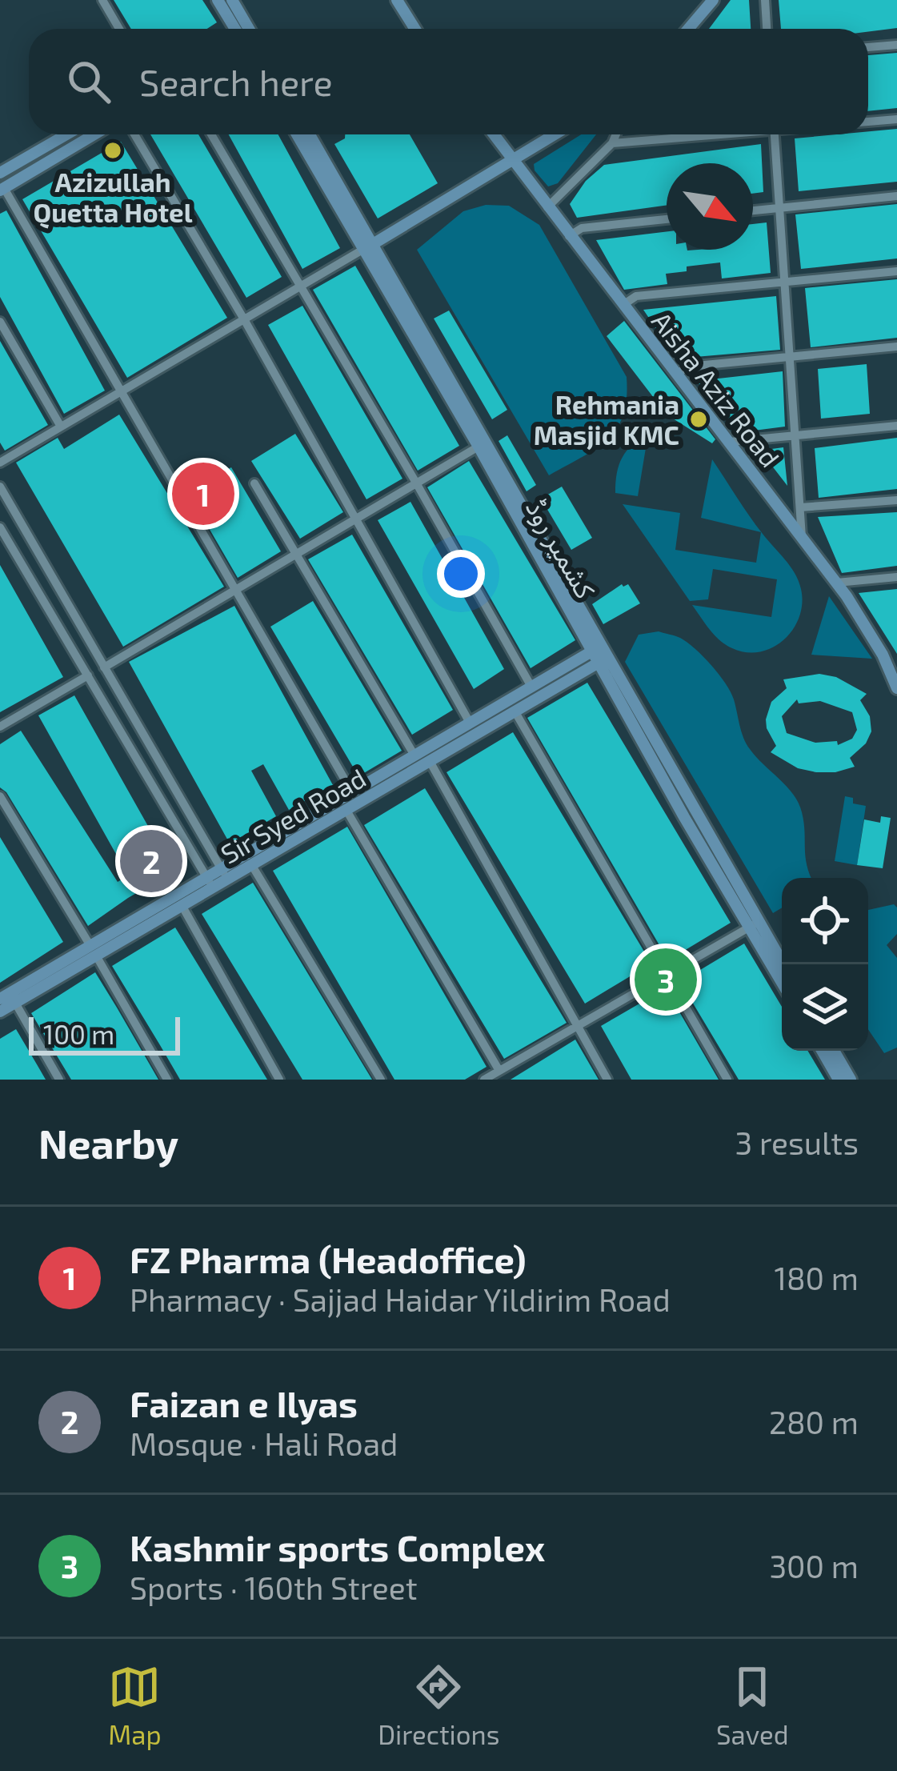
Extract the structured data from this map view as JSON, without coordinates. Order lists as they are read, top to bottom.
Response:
{
  "streets": {
    "main road": ["Aisha Aziz Road", "کشمیر روڈ", "Sir Syed Road"]
  },
  "crossings": [
    ["کشمیر روڈ", "Sir Syed Road"]
  ],
  "places": ["Azizullah Quetta Hotel", "Rehmania Masjid KMC"],
  "scale_bar": "100 m",
  "north": "bottom right",
  "page": {
    "search": "Search here",
    "pins": ["1", "2", "3"],
    "scale": "100 m",
    "heading": ["Nearby", "3 results"],
    "list": [
      {
        "mark": "1",
        "name": "FZ Pharma (Headoffice)",
        "note": "Pharmacy · Sajjad Haidar Yildirim Road",
        "value": "180 m"
      },
      {
        "mark": "2",
        "name": "Faizan e Ilyas",
        "note": "Mosque · Hali Road",
        "value": "280 m"
      },
      {
        "mark": "3",
        "name": "Kashmir sports Complex",
        "note": "Sports · 160th Street",
        "value": "300 m"
      }
    ],
    "nav": ["Map", "Directions", "Saved"]
  }
}
